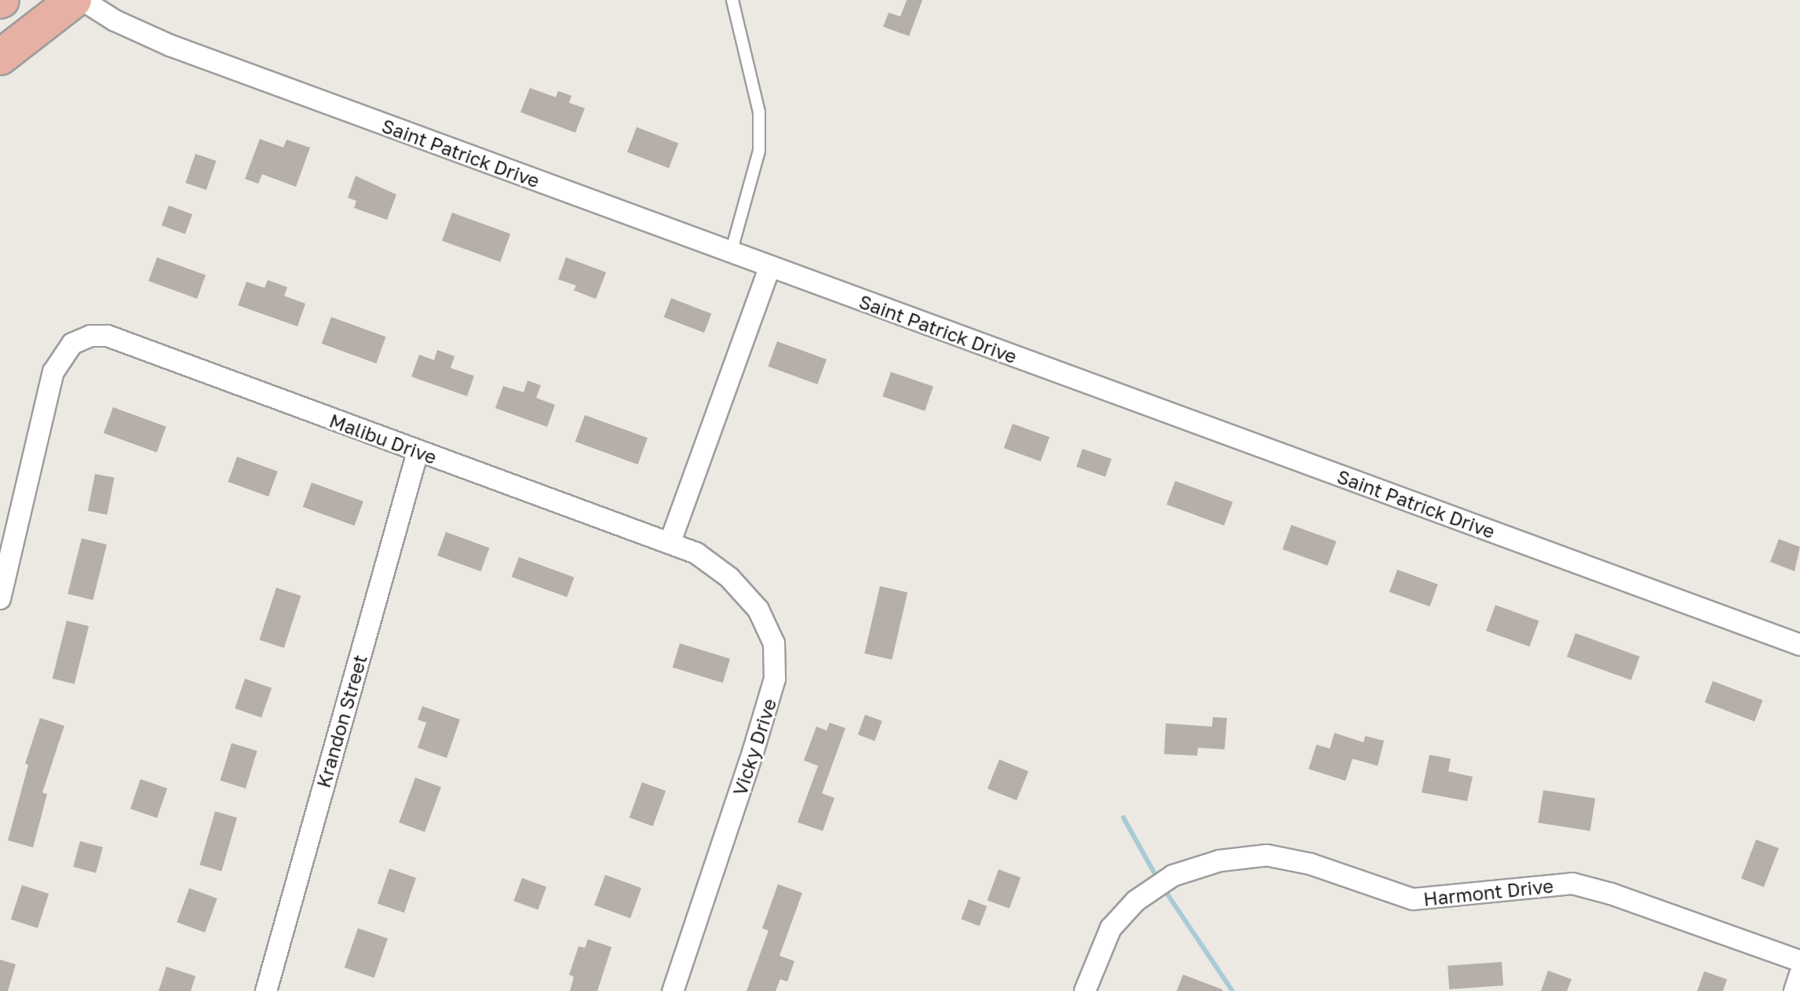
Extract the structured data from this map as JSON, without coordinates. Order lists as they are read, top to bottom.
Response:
{
  "streets": {
    "street": [
      "Saint Patrick Drive",
      "Malibu Drive",
      "Krandon Street",
      "Vicky Drive",
      "Harmont Drive"
    ]
  },
  "crossings": [
    ["Malibu Drive", "Krandon Street"],
    ["Malibu Drive", "Vicky Drive"]
  ]
}
